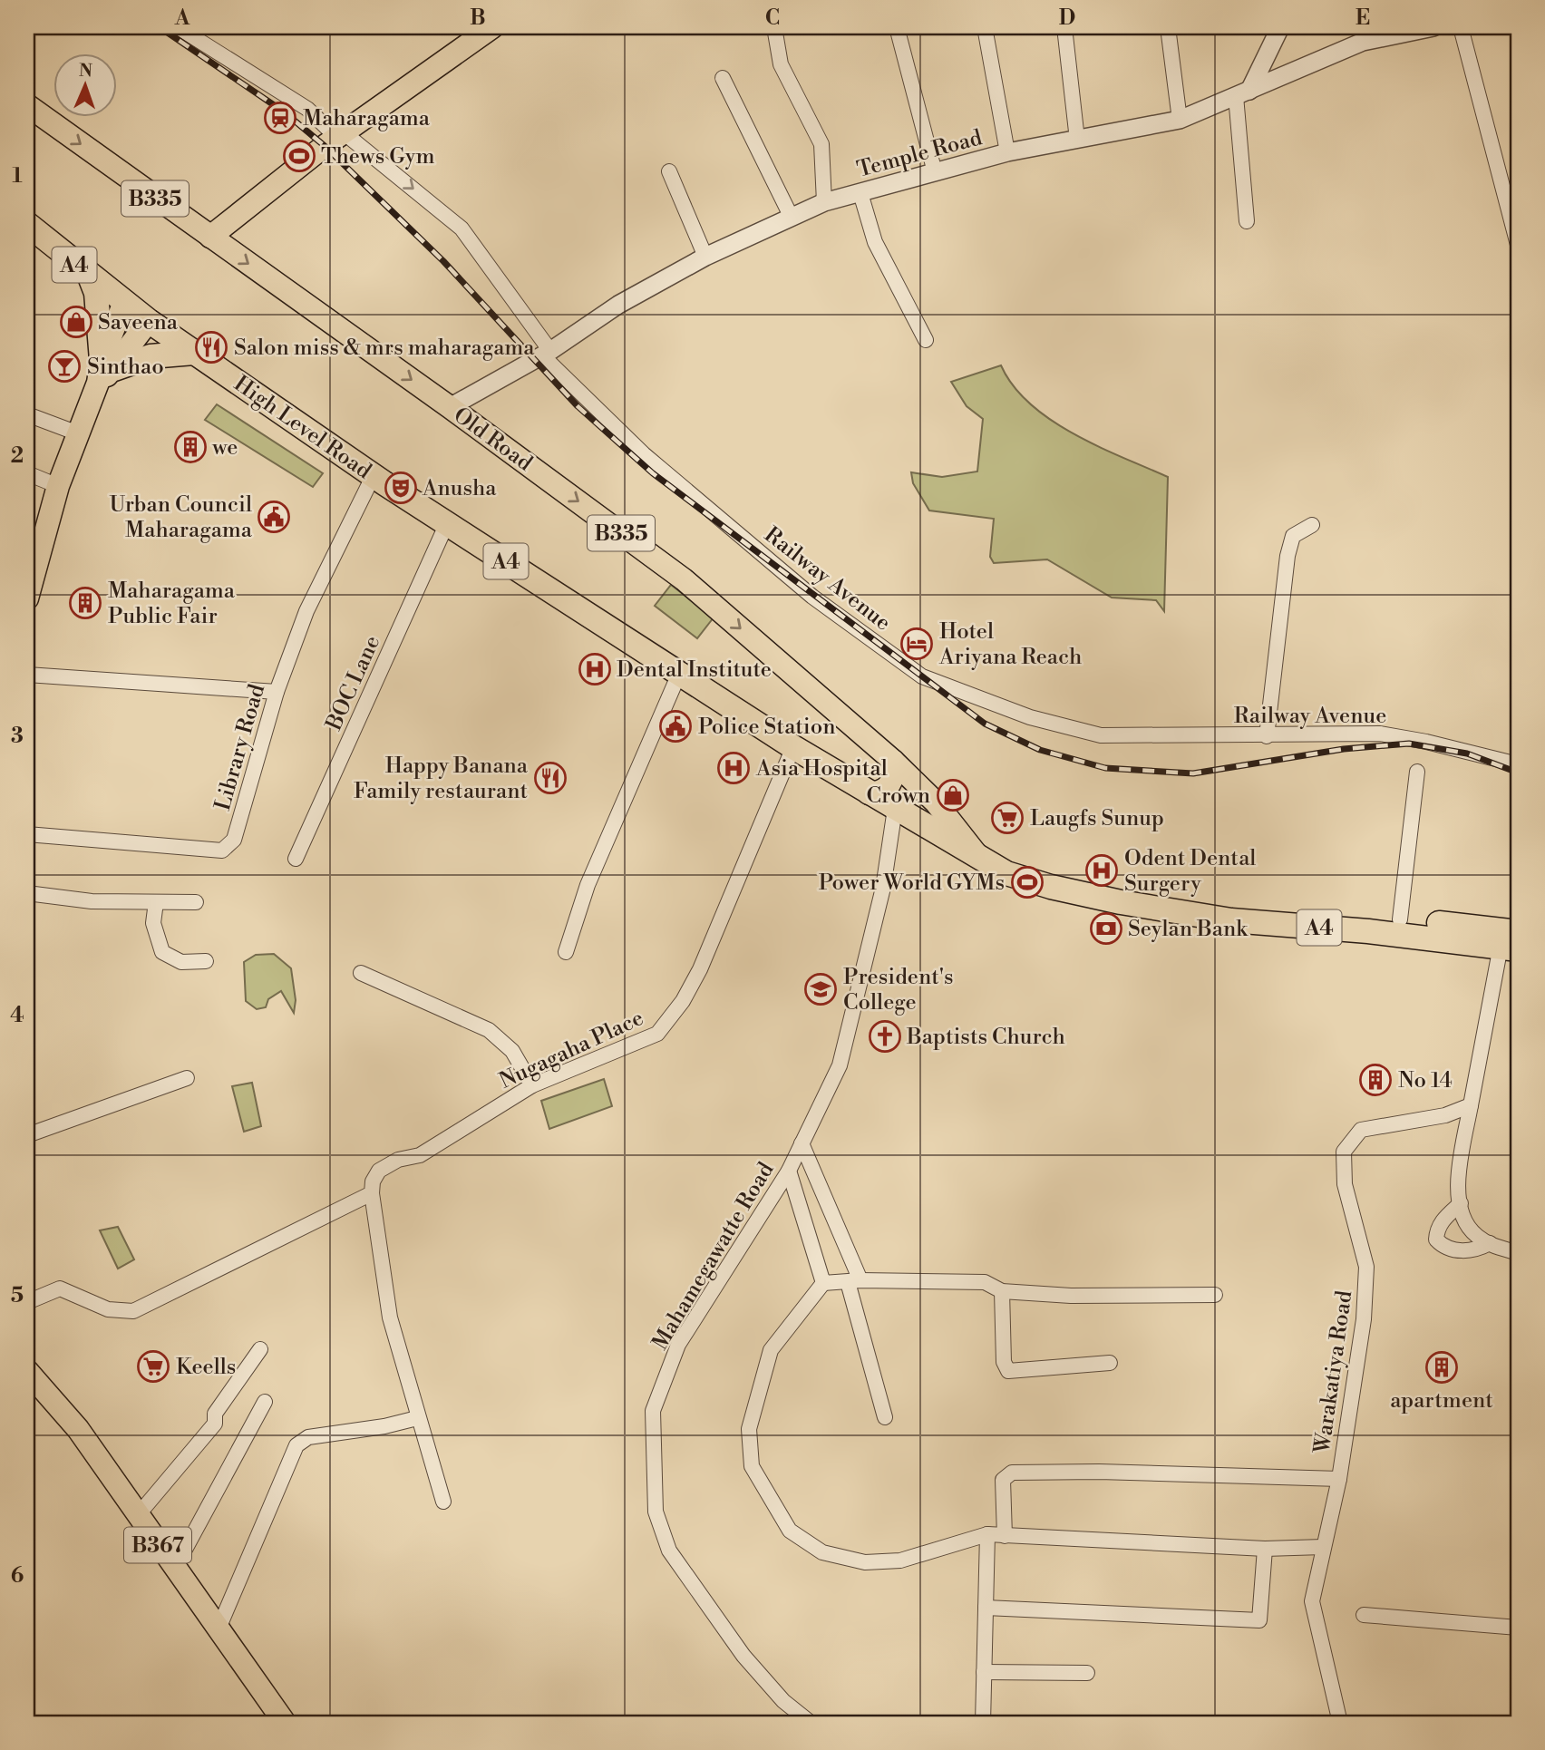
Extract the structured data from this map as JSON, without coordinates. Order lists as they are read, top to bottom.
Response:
{
  "streets": {
    "highway": ["A4", "High Level Road"],
    "main road": ["B335", "Old Road", "B367"],
    "street": [
      "Temple Road",
      "Railway Avenue",
      "BOC Lane",
      "Library Road",
      "Nugagaha Place",
      "Mahamegawatte Road",
      "Warakatiya Road"
    ]
  },
  "crossings": [
    ["Temple Road", "Old Road"],
    ["Temple Road", "Railway Avenue"],
    ["High Level Road", "Old Road"],
    ["High Level Road", "BOC Lane"],
    ["High Level Road", "Library Road"],
    ["High Level Road", "Nugagaha Place"],
    ["High Level Road", "Mahamegawatte Road"]
  ],
  "one_way": ["Old Road"],
  "places": {
    "station": ["Maharagama"],
    "sports": ["Thews Gym", "Power World GYMs"],
    "shop": ["Saveena", "Crown"],
    "restaurant": ["Salon miss & mrs maharagama", "Happy Banana Family restaurant"],
    "bar": ["Sinthao"],
    "building": [
      "we",
      "Maharagama Public Fair",
      "No 14",
      "apartment"
    ],
    "theatre": ["Anusha"],
    "public building": ["Urban Council Maharagama", "Police Station"],
    "hotel": ["Hotel Ariyana Reach"],
    "hospital": ["Dental Institute", "Asia Hospital", "Odent Dental Surgery"],
    "supermarket": ["Laugfs Sunup", "Keells"],
    "bank": ["Seylan Bank"],
    "school or university": ["President's College"],
    "church": ["Baptists Church"]
  },
  "north": "top",
  "grid": {
    "columns": [
      "A",
      "B",
      "C",
      "D",
      "E"
    ],
    "rows": [
      "1",
      "2",
      "3",
      "4",
      "5",
      "6"
    ]
  }
}
